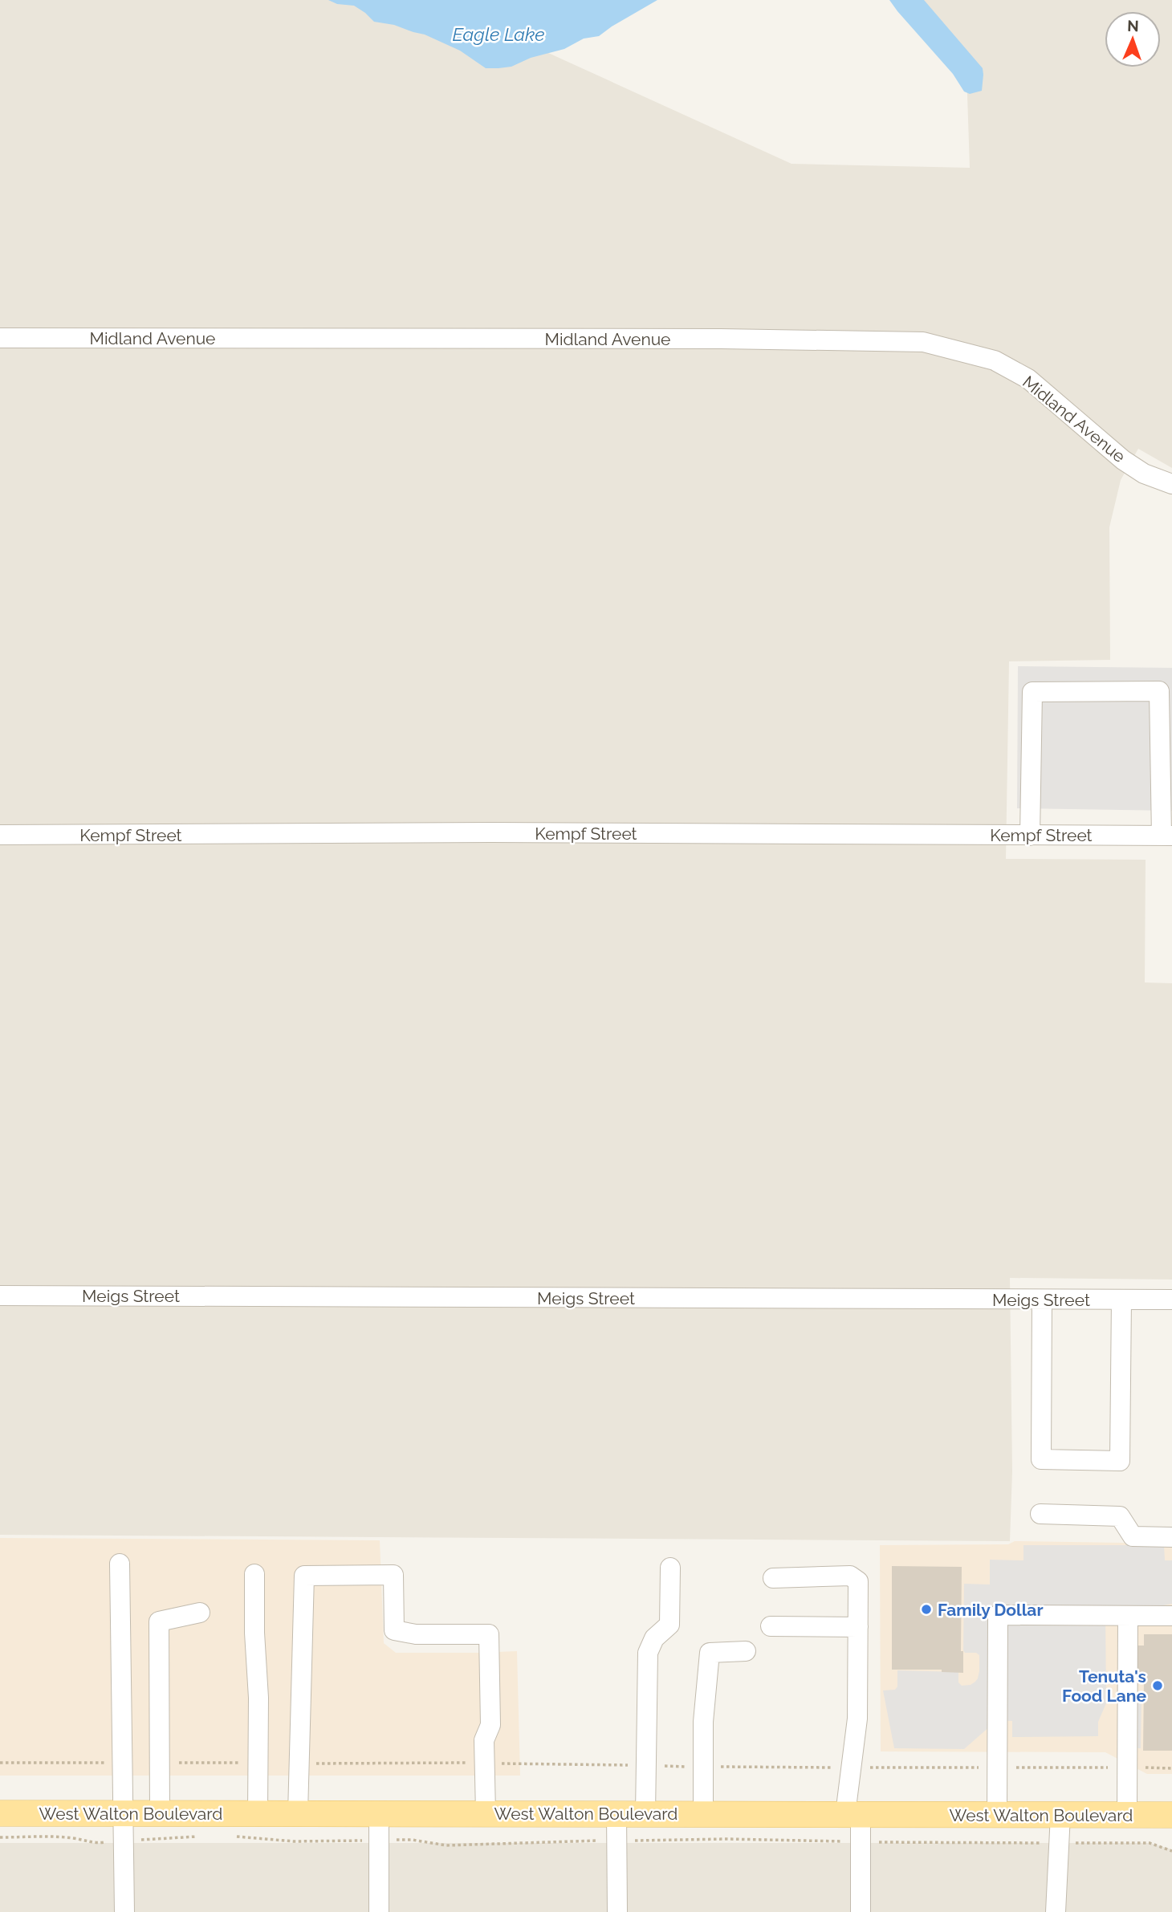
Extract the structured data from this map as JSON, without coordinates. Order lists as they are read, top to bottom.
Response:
{
  "streets": {
    "main road": ["West Walton Boulevard"],
    "street": ["Midland Avenue", "Kempf Street", "Meigs Street"]
  },
  "water": ["Eagle Lake"],
  "places": ["Family Dollar", "Tenuta's Food Lane"],
  "north": "top"
}
